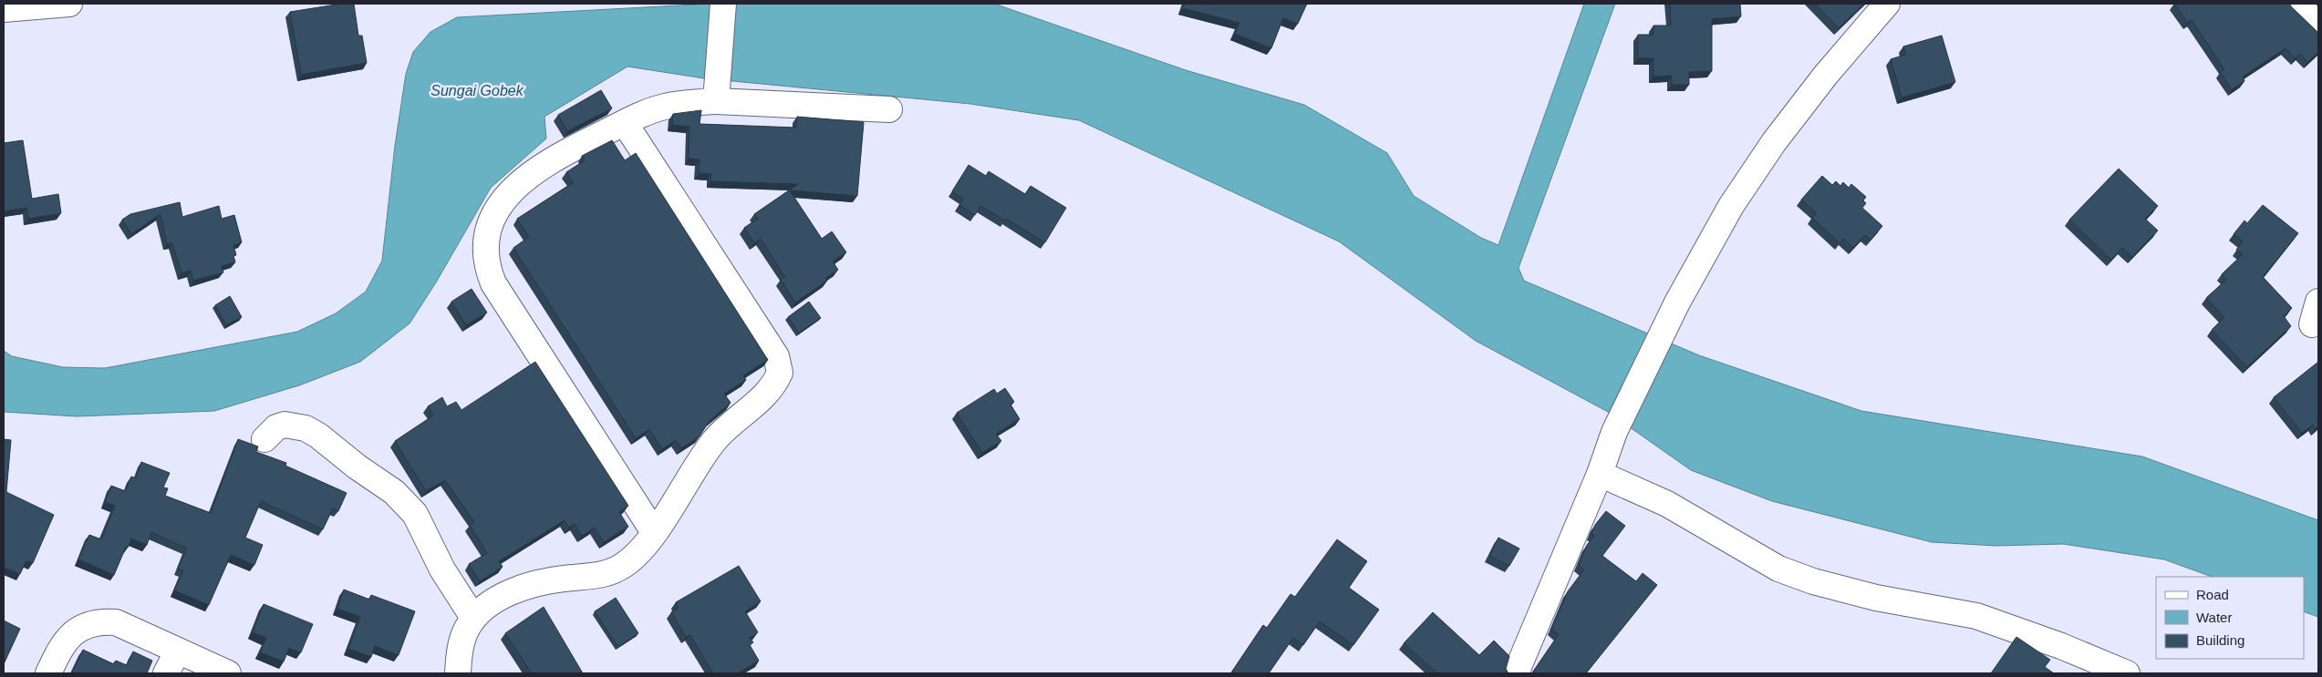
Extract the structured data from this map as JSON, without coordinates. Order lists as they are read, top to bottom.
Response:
{
  "water": ["Sungai Gobek"],
  "legend": ["Road", "Water", "Building"]
}
